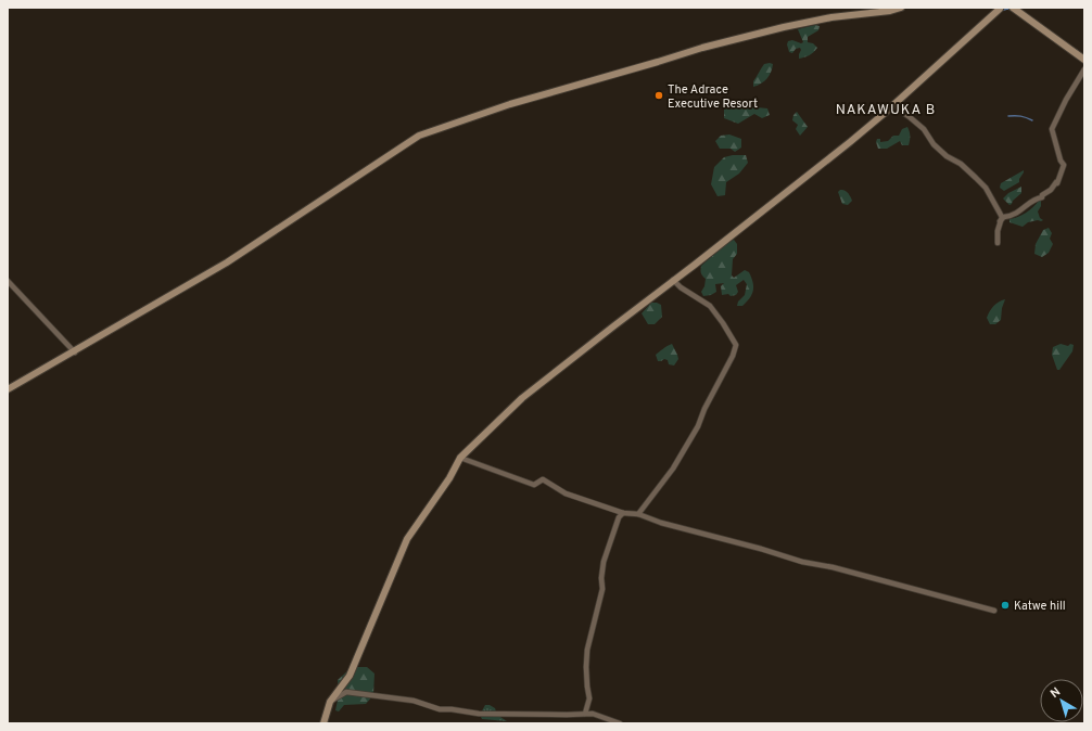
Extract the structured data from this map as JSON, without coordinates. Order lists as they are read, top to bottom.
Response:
{
  "districts": ["NAKAWUKA B"],
  "places": ["The Adrace Executive Resort", "Katwe hill"],
  "north": "top left"
}
